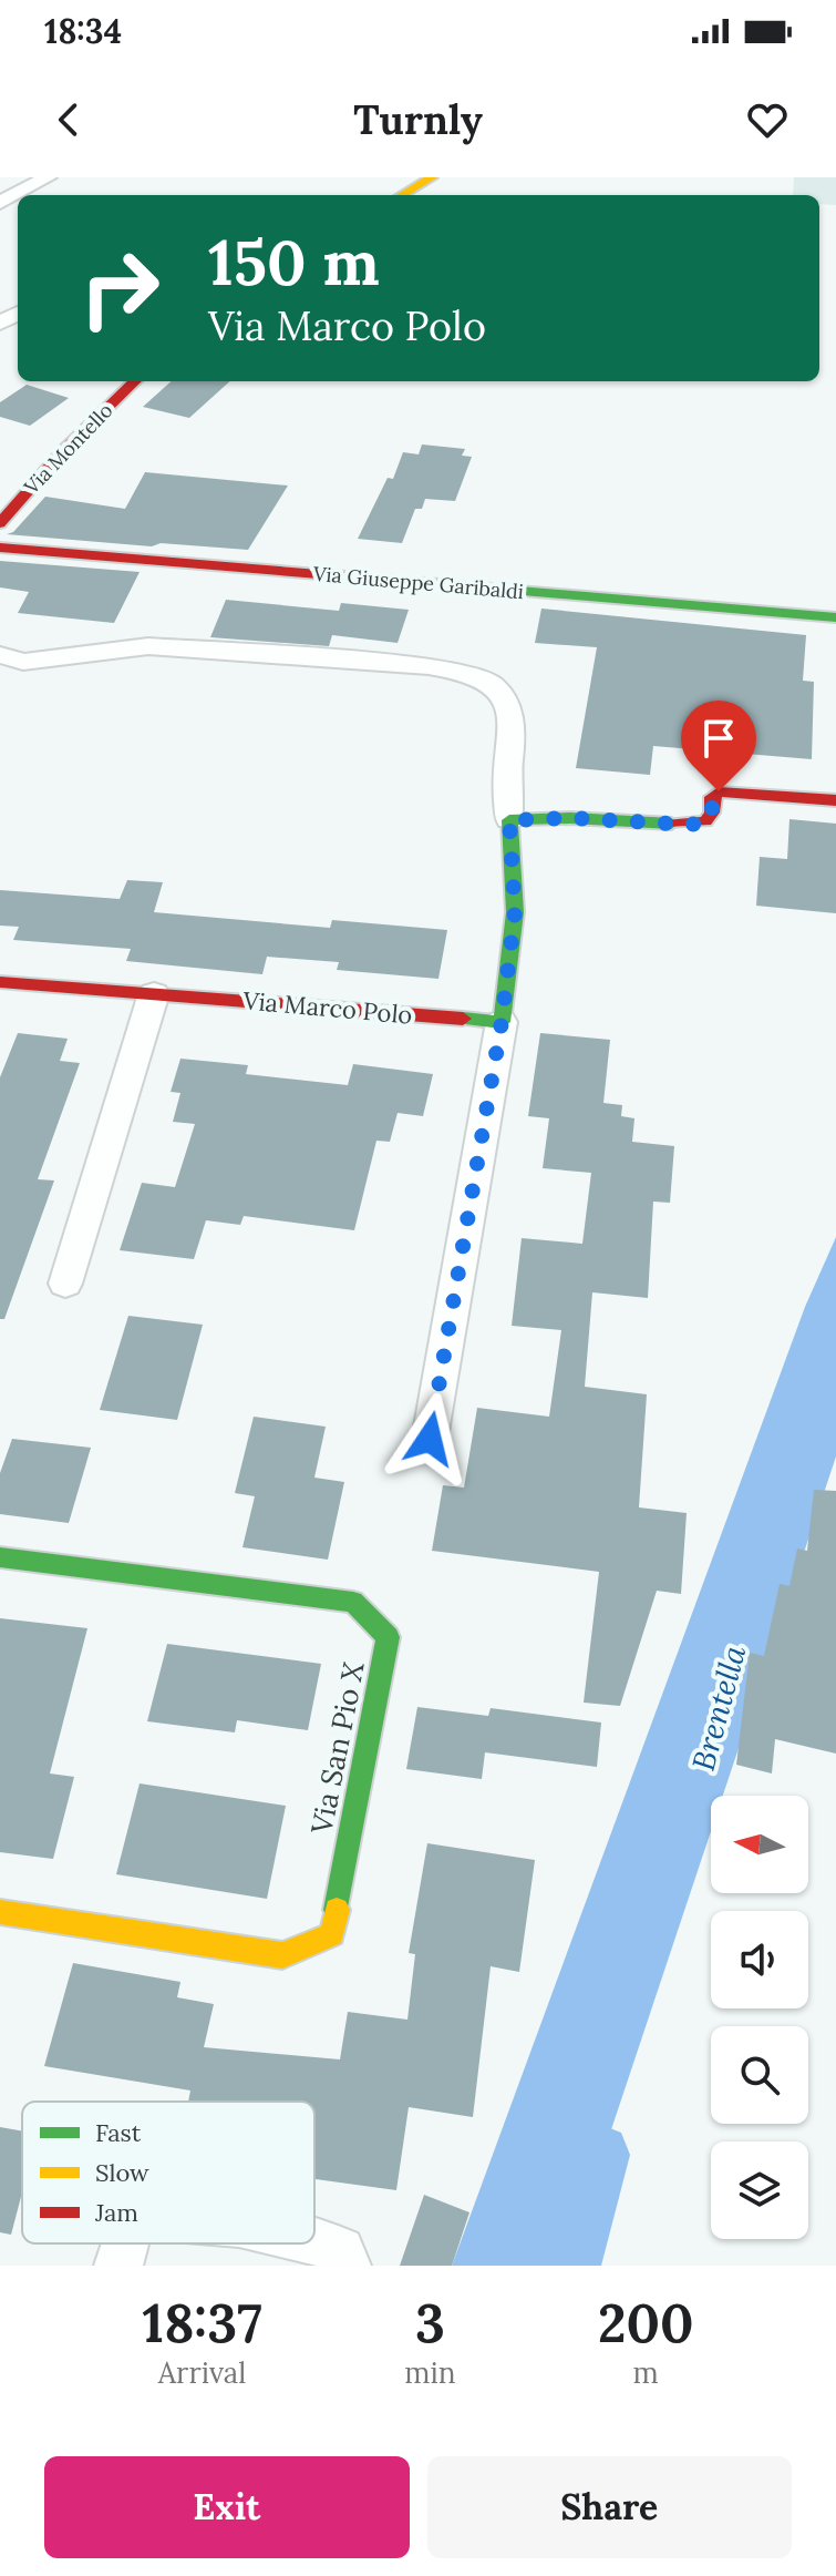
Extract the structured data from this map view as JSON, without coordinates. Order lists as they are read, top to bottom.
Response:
{
  "streets": {
    "street": [
      "Via Montello",
      "Via Giuseppe Garibaldi",
      "Via Marco Polo",
      "Via San Pio X"
    ]
  },
  "water": ["Brentella"],
  "legend": ["Fast", "Slow", "Jam"],
  "north": "left",
  "page": {
    "status": "18:34",
    "header": "Turnly",
    "turn": ["150 m", "Via Marco Polo"],
    "eta": [
      "18:37",
      "Arrival",
      "3",
      "min",
      "200",
      "m"
    ],
    "buttons": ["Exit", "Share"]
  }
}
